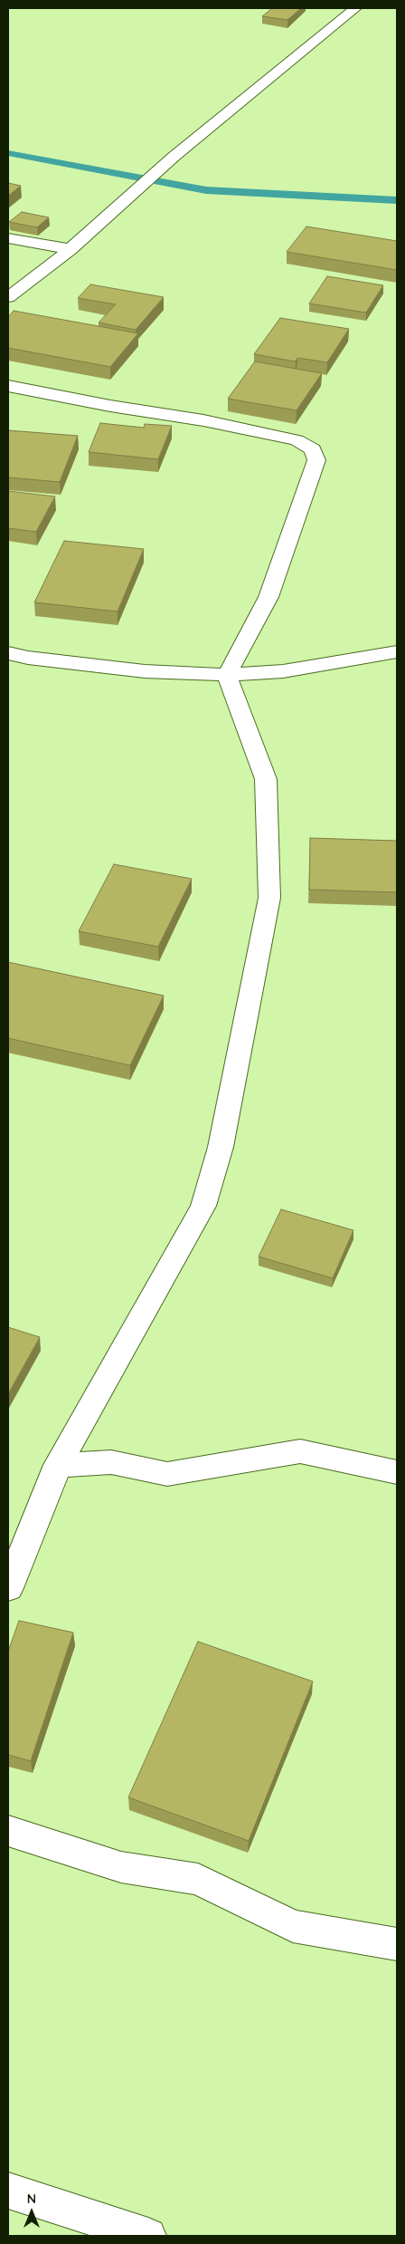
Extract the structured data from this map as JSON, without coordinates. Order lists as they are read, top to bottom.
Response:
{
  "north": "top"
}
